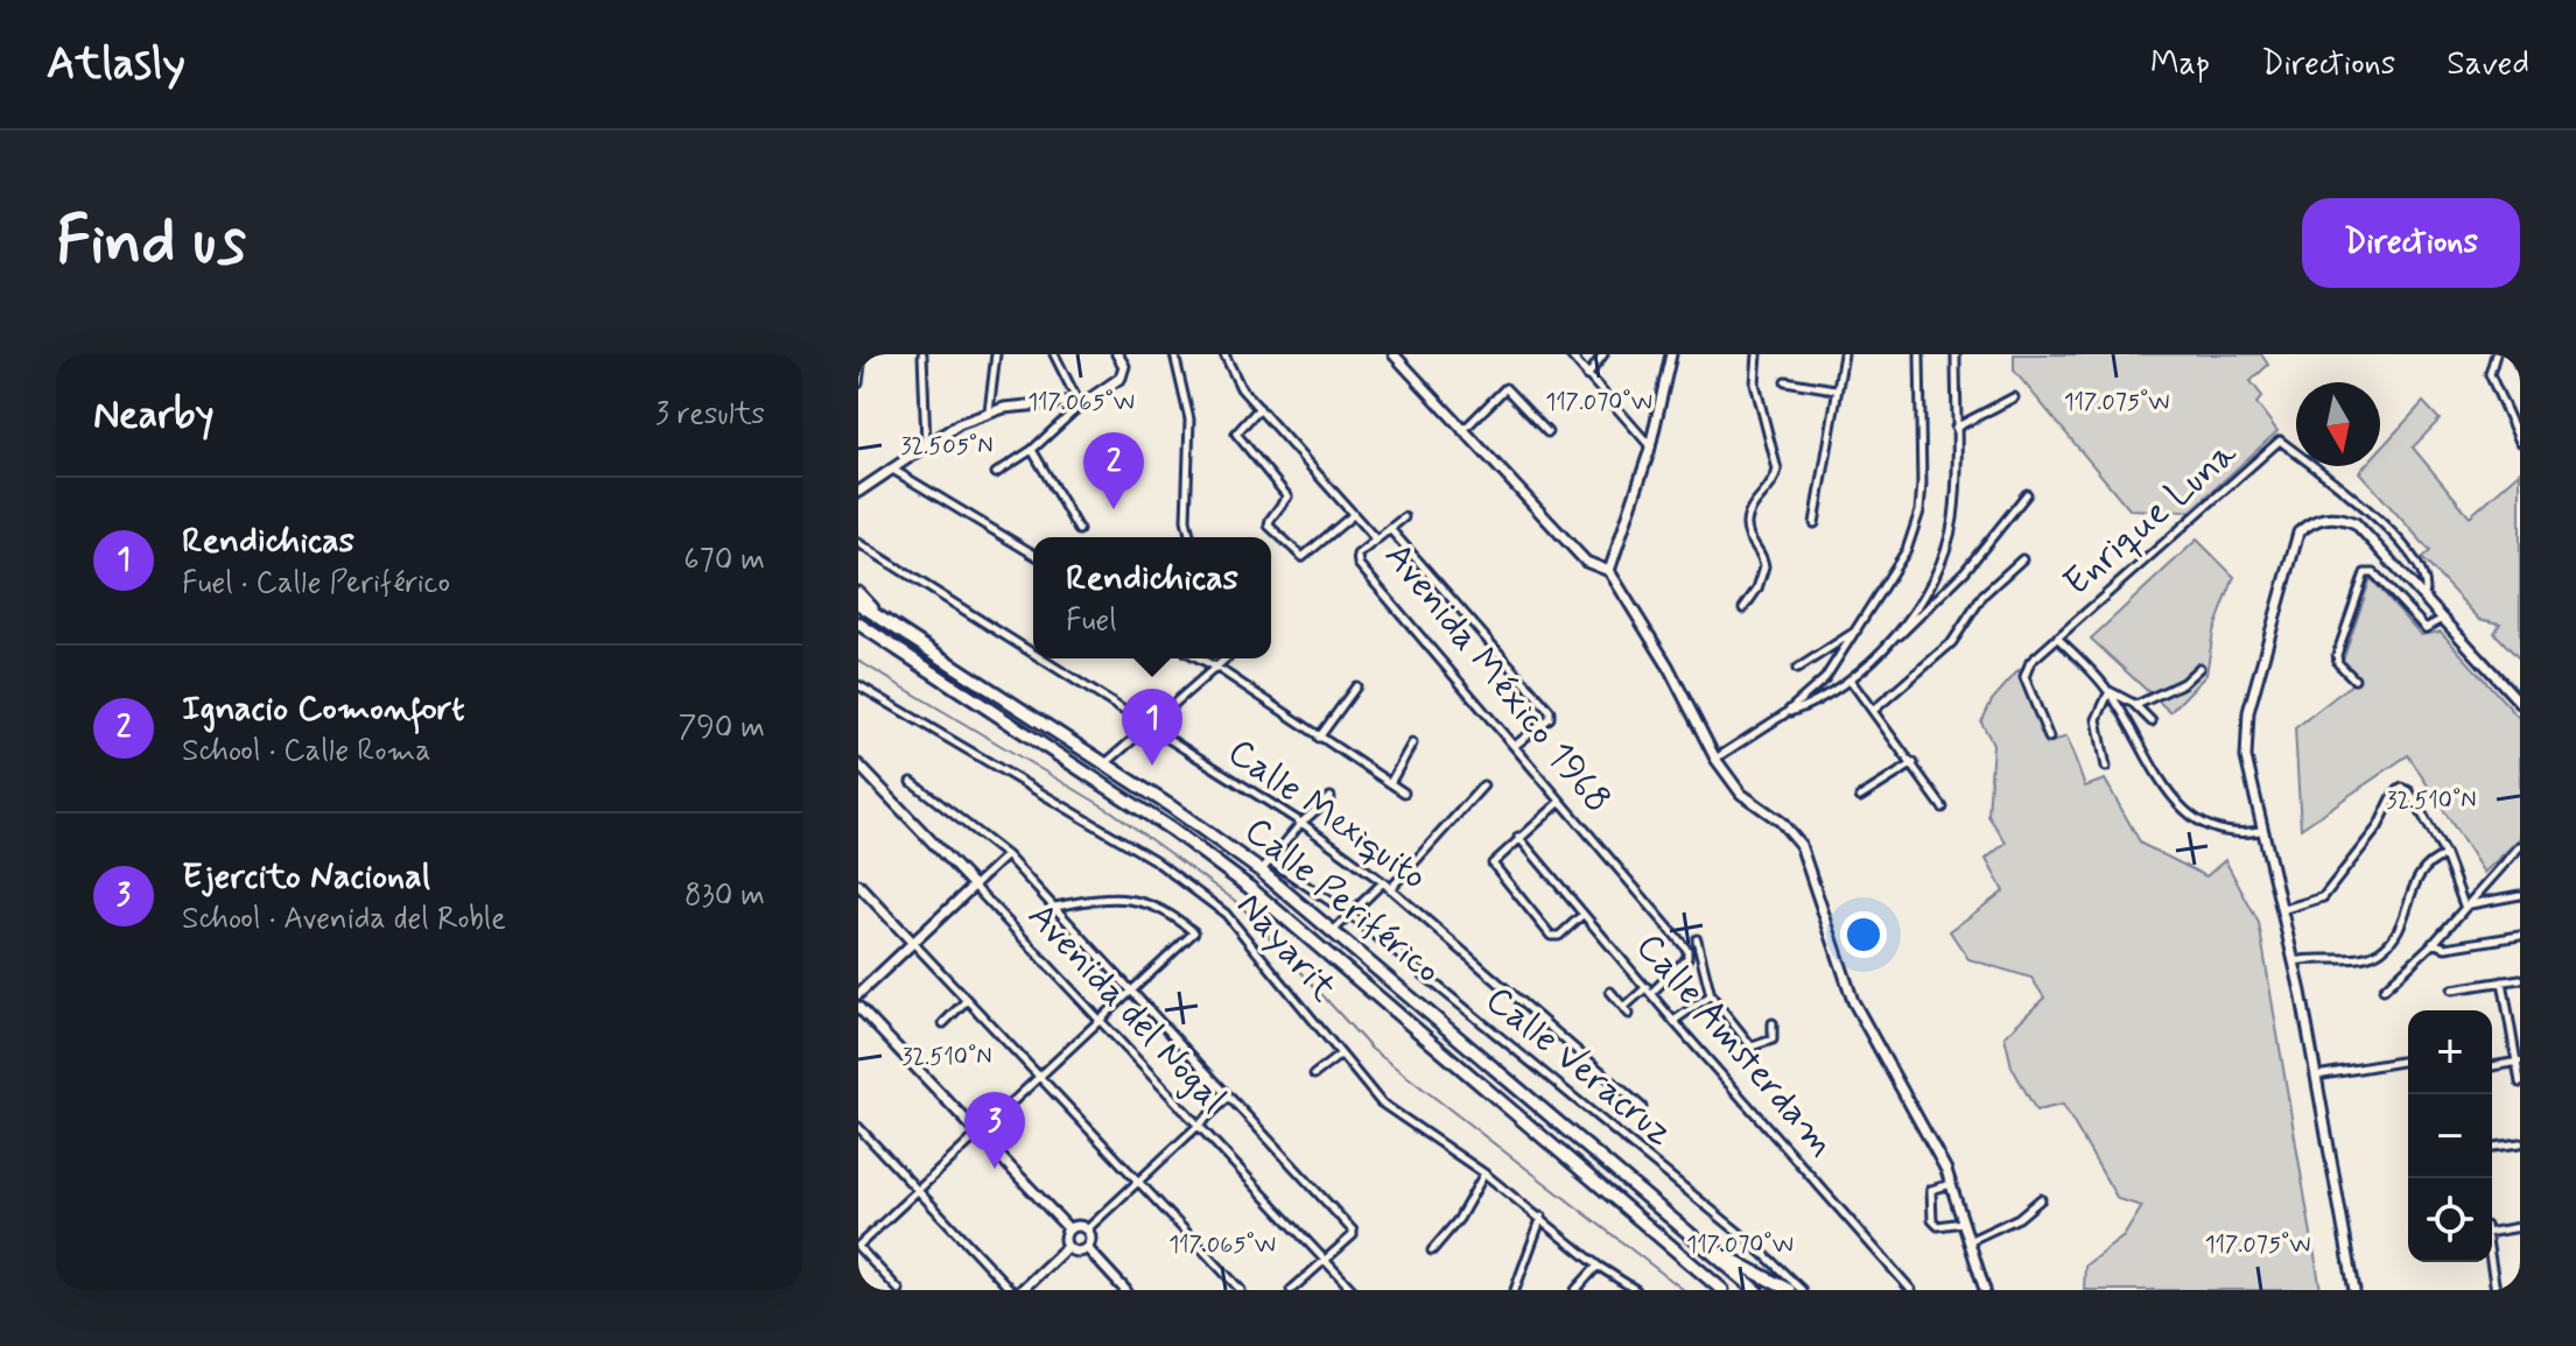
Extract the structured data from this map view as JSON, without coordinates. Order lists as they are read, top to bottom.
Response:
{
  "streets": {
    "highway": ["Calle Periférico"],
    "main road": ["Avenida del Nogal"],
    "street": [
      "Enrique Luna",
      "Avenida México 1968",
      "Calle Mexiquito",
      "Nayarit",
      "Calle Amsterdam",
      "Calle Veracruz"
    ]
  },
  "crossings": [
    ["Avenida México 1968", "Calle Amsterdam"]
  ],
  "north": "bottom",
  "page": {
    "header": "Atlasly",
    "nav": ["Map", "Directions", "Saved"],
    "buttons": "Directions",
    "title": "Find us",
    "heading": ["Nearby", "3 results"],
    "pins": ["2", "1", "3"],
    "list": [
      {
        "mark": "1",
        "name": "Rendichicas",
        "note": "Fuel · Calle Periférico",
        "value": "670 m"
      },
      {
        "mark": "2",
        "name": "Ignacio Comonfort",
        "note": "School · Calle Roma",
        "value": "790 m"
      },
      {
        "mark": "3",
        "name": "Ejercito Nacional",
        "note": "School · Avenida del Roble",
        "value": "830 m"
      }
    ],
    "popup": ["Rendichicas", "Fuel"],
    "map_buttons": ["+", "−"]
  },
  "coordinates": [
    "117.065°W",
    "117.070°W",
    "117.075°W",
    "32.505°N",
    "32.510°N"
  ]
}
